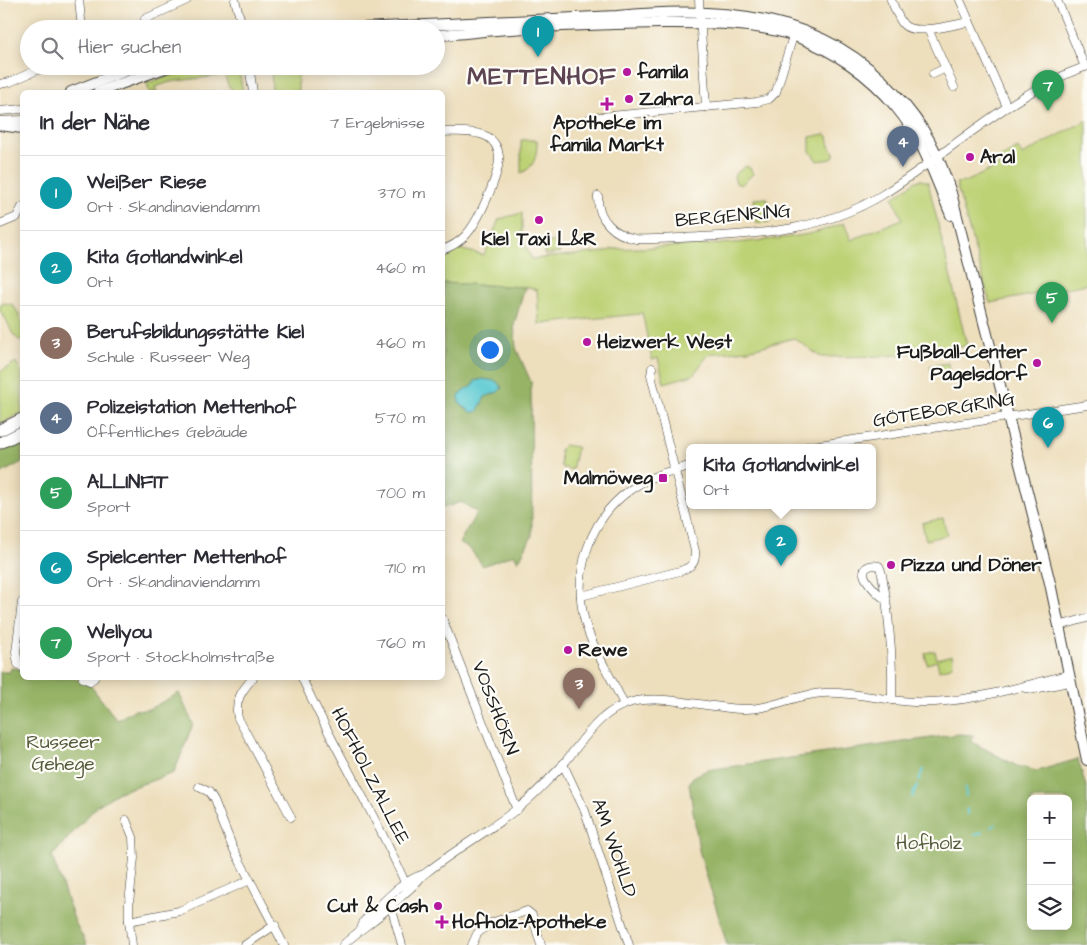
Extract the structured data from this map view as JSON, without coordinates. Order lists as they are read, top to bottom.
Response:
{
  "streets": {
    "street": [
      "BERGENRING",
      "GÖTEBORGRING",
      "VOSSHÖRN",
      "HOFHOLZALLEE",
      "AM WOHLD"
    ]
  },
  "districts": ["METTENHOF"],
  "parks": ["Russeer Gehege", "Hofholz"],
  "places": {
    "other": [
      "famila",
      "Zahra",
      "Aral",
      "Kiel Taxi L&R",
      "Heizwerk West",
      "Fußball-Center Pagelsdorf",
      "Pizza und Döner",
      "Rewe",
      "Cut & Cash"
    ],
    "health": ["Apotheke im famila Markt", "Hofholz-Apotheke"],
    "transit": ["Malmöweg"]
  },
  "page": {
    "pins": [
      "1",
      "7",
      "4",
      "5",
      "6",
      "2",
      "3"
    ],
    "search": "Hier suchen",
    "heading": ["In der Nähe", "7 Ergebnisse"],
    "list": [
      {
        "mark": "1",
        "name": "Weißer Riese",
        "note": "Ort · Skandinaviendamm",
        "value": "370 m"
      },
      {
        "mark": "2",
        "name": "Kita Gotlandwinkel",
        "note": "Ort",
        "value": "460 m"
      },
      {
        "mark": "3",
        "name": "Berufsbildungsstätte Kiel",
        "note": "Schule · Russeer Weg",
        "value": "460 m"
      },
      {
        "mark": "4",
        "name": "Polizeistation Mettenhof",
        "note": "Öffentliches Gebäude",
        "value": "570 m"
      },
      {
        "mark": "5",
        "name": "ALLINFIT",
        "note": "Sport",
        "value": "700 m"
      },
      {
        "mark": "6",
        "name": "Spielcenter Mettenhof",
        "note": "Ort · Skandinaviendamm",
        "value": "710 m"
      },
      {
        "mark": "7",
        "name": "Wellyou",
        "note": "Sport · Stockholmstraße",
        "value": "760 m"
      }
    ],
    "popup": ["Kita Gotlandwinkel", "Ort"],
    "map_buttons": ["+", "−"]
  }
}
